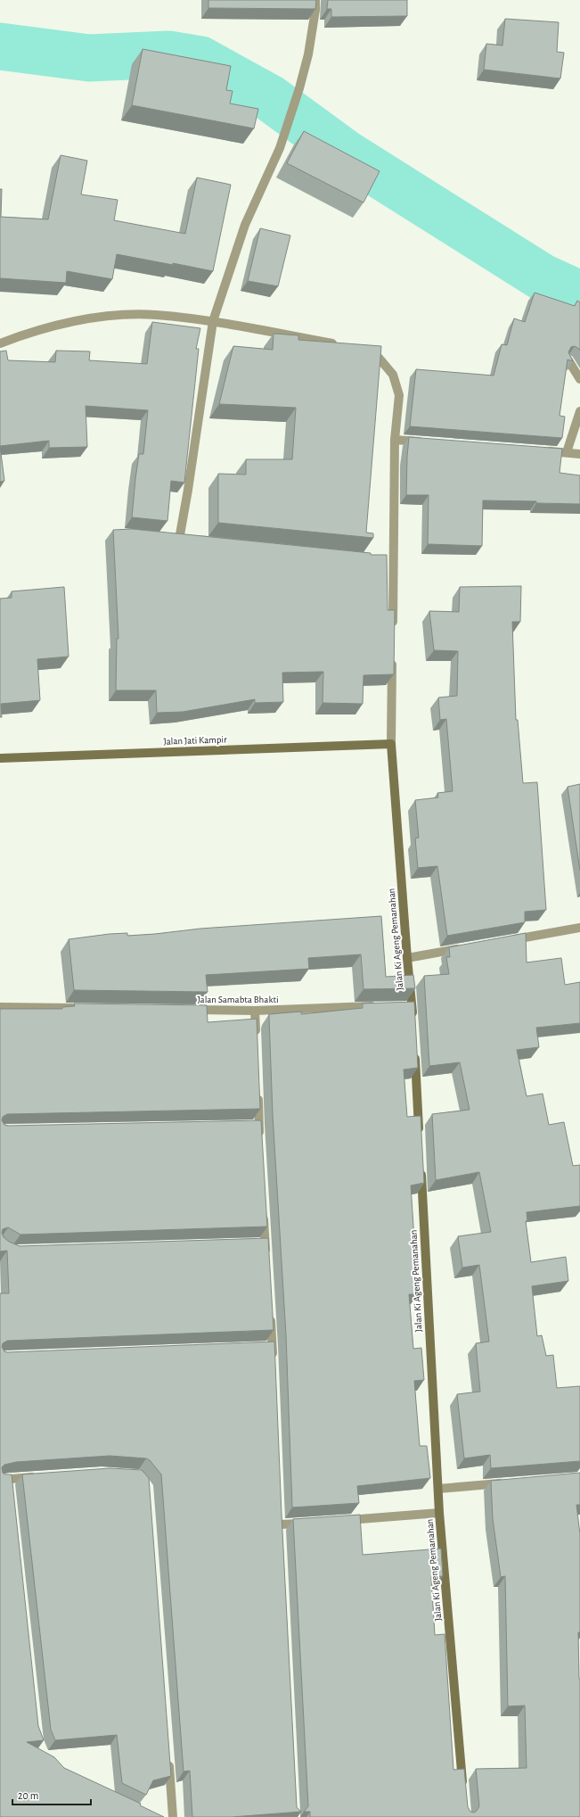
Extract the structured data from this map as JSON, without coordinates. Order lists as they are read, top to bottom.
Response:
{
  "streets": {
    "street": ["Jalan Jati Kampir", "Jalan Ki Ageng Pemanahan", "Jalan Samabta Bhakti"]
  },
  "crossings": [
    ["Jalan Jati Kampir", "Jalan Ki Ageng Pemanahan"]
  ],
  "scale_bar": "20 m"
}
